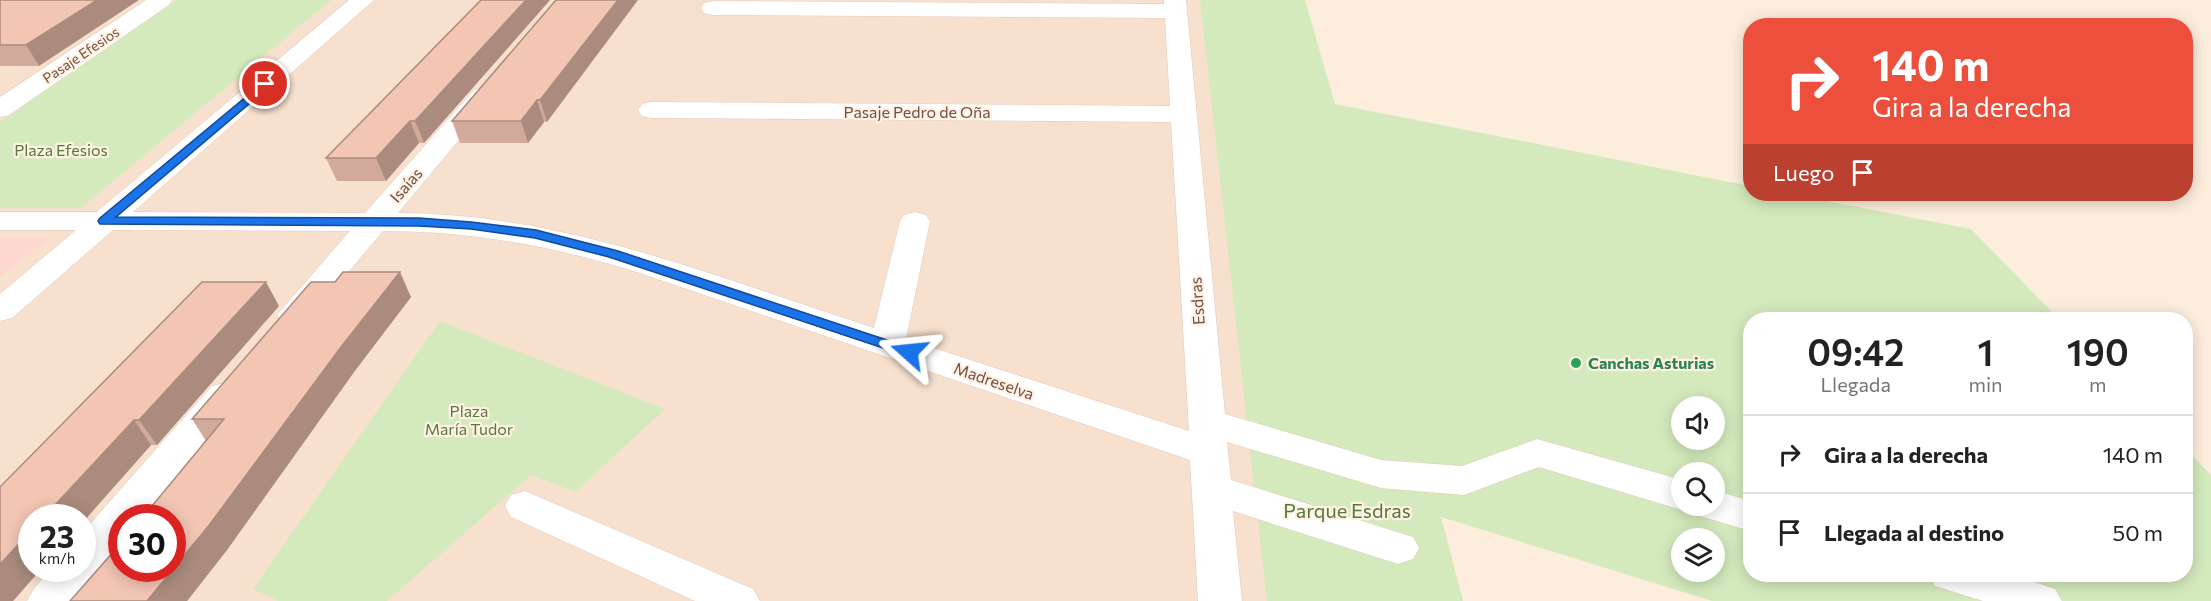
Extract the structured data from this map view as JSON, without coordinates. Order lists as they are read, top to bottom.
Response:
{
  "streets": {
    "street": [
      "Pasaje Efesios",
      "Pasaje Pedro de Oña",
      "Isaías",
      "Esdras",
      "Madreselva"
    ]
  },
  "crossings": [
    ["Pasaje Pedro de Oña", "Esdras"],
    ["Isaías", "Madreselva"],
    ["Esdras", "Madreselva"]
  ],
  "parks": ["Plaza Efesios", "Plaza María Tudor", "Parque Esdras"],
  "places": ["Canchas Asturias"],
  "page": {
    "turn": ["140 m", "Gira a la derecha"],
    "then": "Luego",
    "eta": [
      "09:42",
      "Llegada",
      "1",
      "min",
      "190",
      "m"
    ],
    "list": [
      {
        "name": "Gira a la derecha",
        "value": "140 m"
      },
      {
        "name": "Llegada al destino",
        "value": "50 m"
      }
    ],
    "speed": "23 km/h",
    "limit": "30"
  }
}
